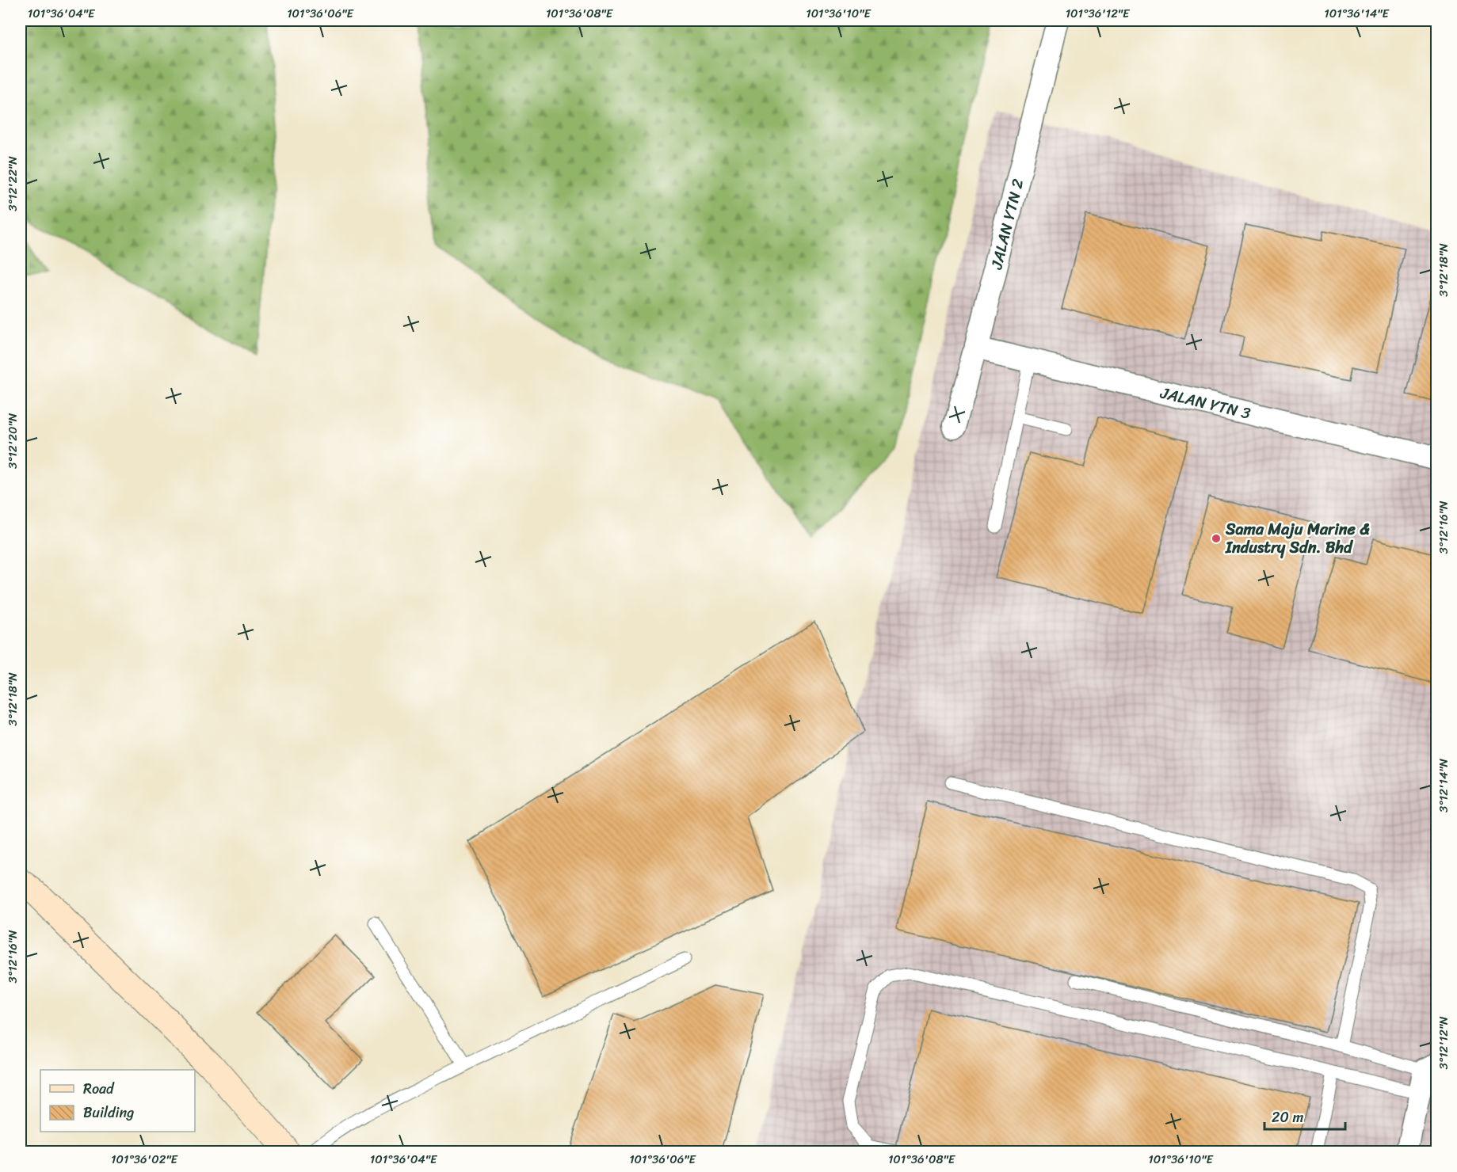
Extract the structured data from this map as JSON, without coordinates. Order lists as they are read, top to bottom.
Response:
{
  "streets": {
    "street": ["JALAN YTN 2", "JALAN YTN 3"]
  },
  "crossings": [
    ["JALAN YTN 2", "JALAN YTN 3"]
  ],
  "places": ["Sama Maju Marine & Industry Sdn. Bhd"],
  "legend": ["Road", "Building"],
  "scale_bar": "20 m",
  "coordinates": [
    "101°36'04\"E",
    "101°36'06\"E",
    "101°36'08\"E",
    "101°36'10\"E",
    "101°36'12\"E",
    "101°36'14\"E",
    "3°12'22\"N",
    "3°12'18\"N",
    "3°12'20\"N",
    "3°12'16\"N",
    "3°12'14\"N",
    "3°12'12\"N",
    "101°36'02\"E"
  ]
}
